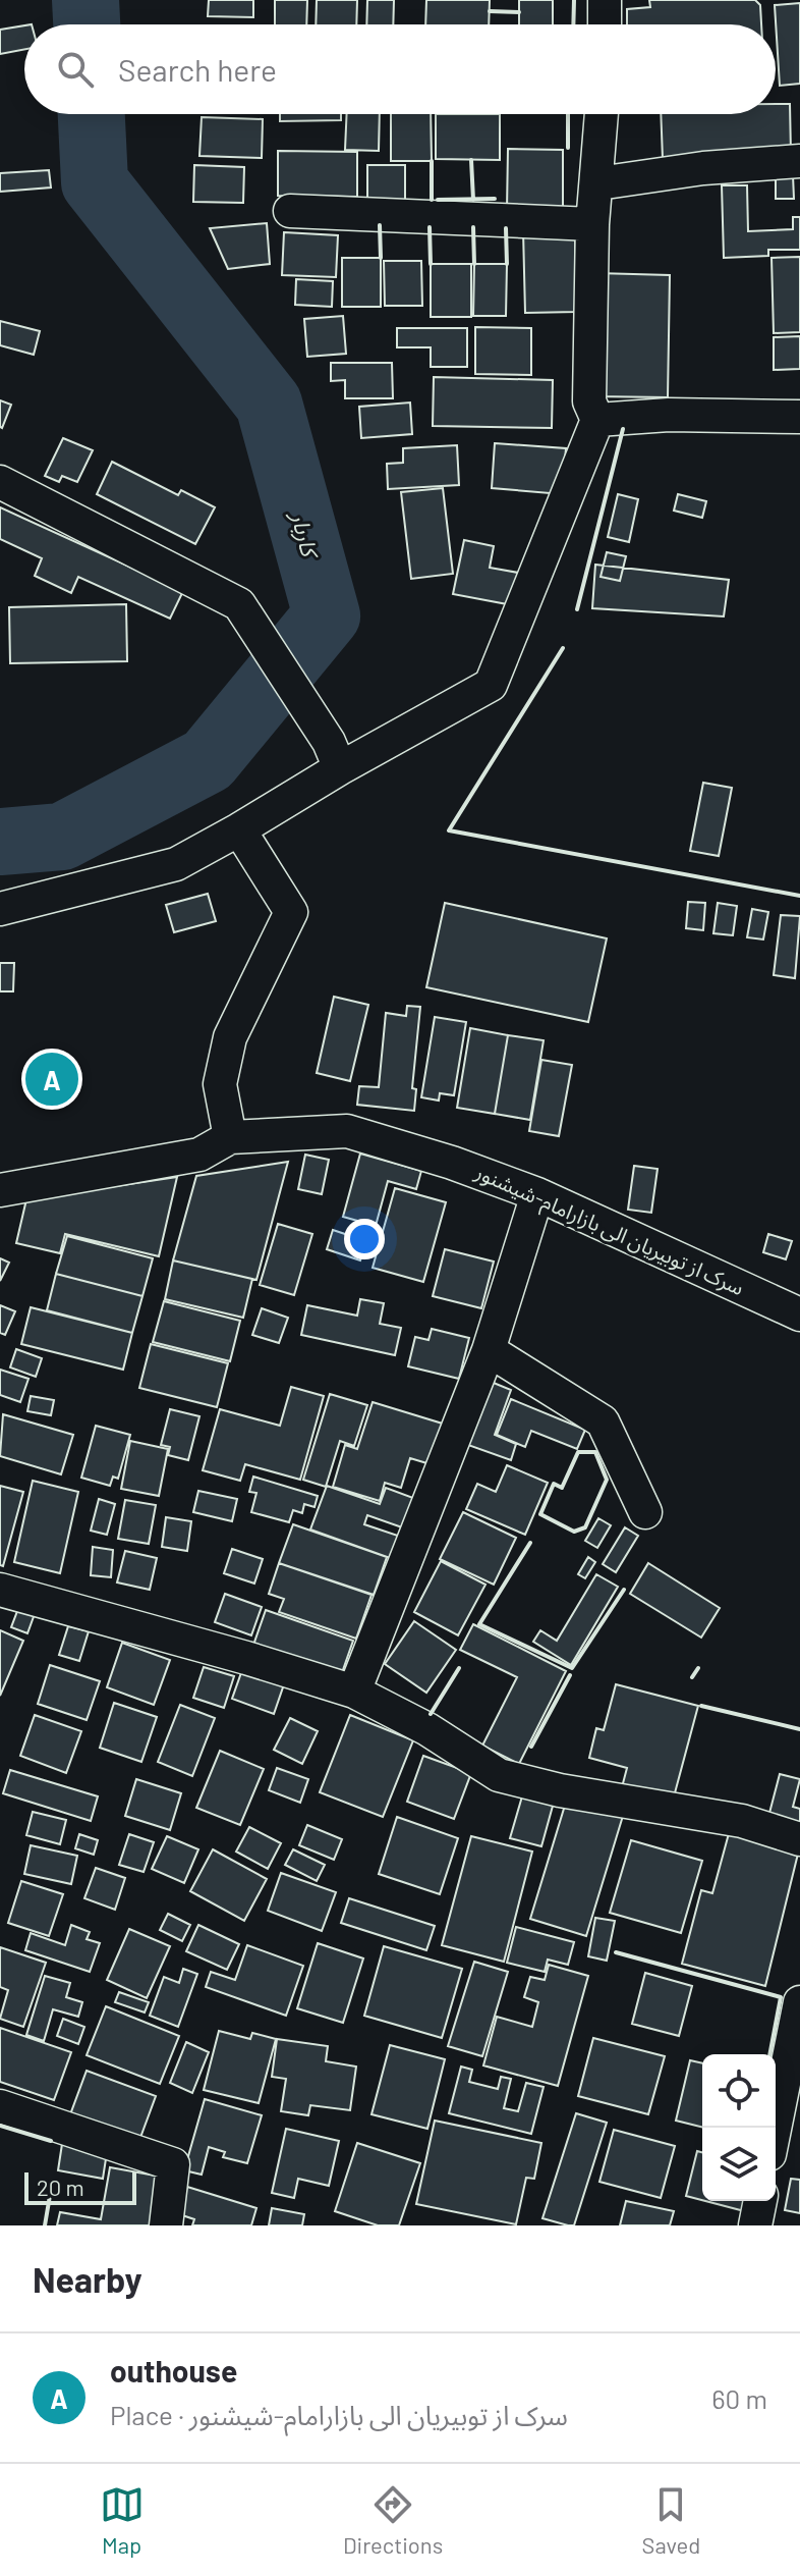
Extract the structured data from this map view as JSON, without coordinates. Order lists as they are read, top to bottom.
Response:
{
  "streets": {
    "street": ["سرک از توبیریان الی بازارامام-شیشنور"]
  },
  "water": ["کاربار"],
  "scale_bar": "20 m",
  "page": {
    "search": "Search here",
    "pins": "A",
    "scale": "20 m",
    "heading": "Nearby",
    "list": [
      {
        "mark": "A",
        "name": "outhouse",
        "note": "Place · سرک از توبیریان الی بازارامام-شیشنور",
        "value": "60 m"
      }
    ],
    "nav": ["Map", "Directions", "Saved"]
  }
}
